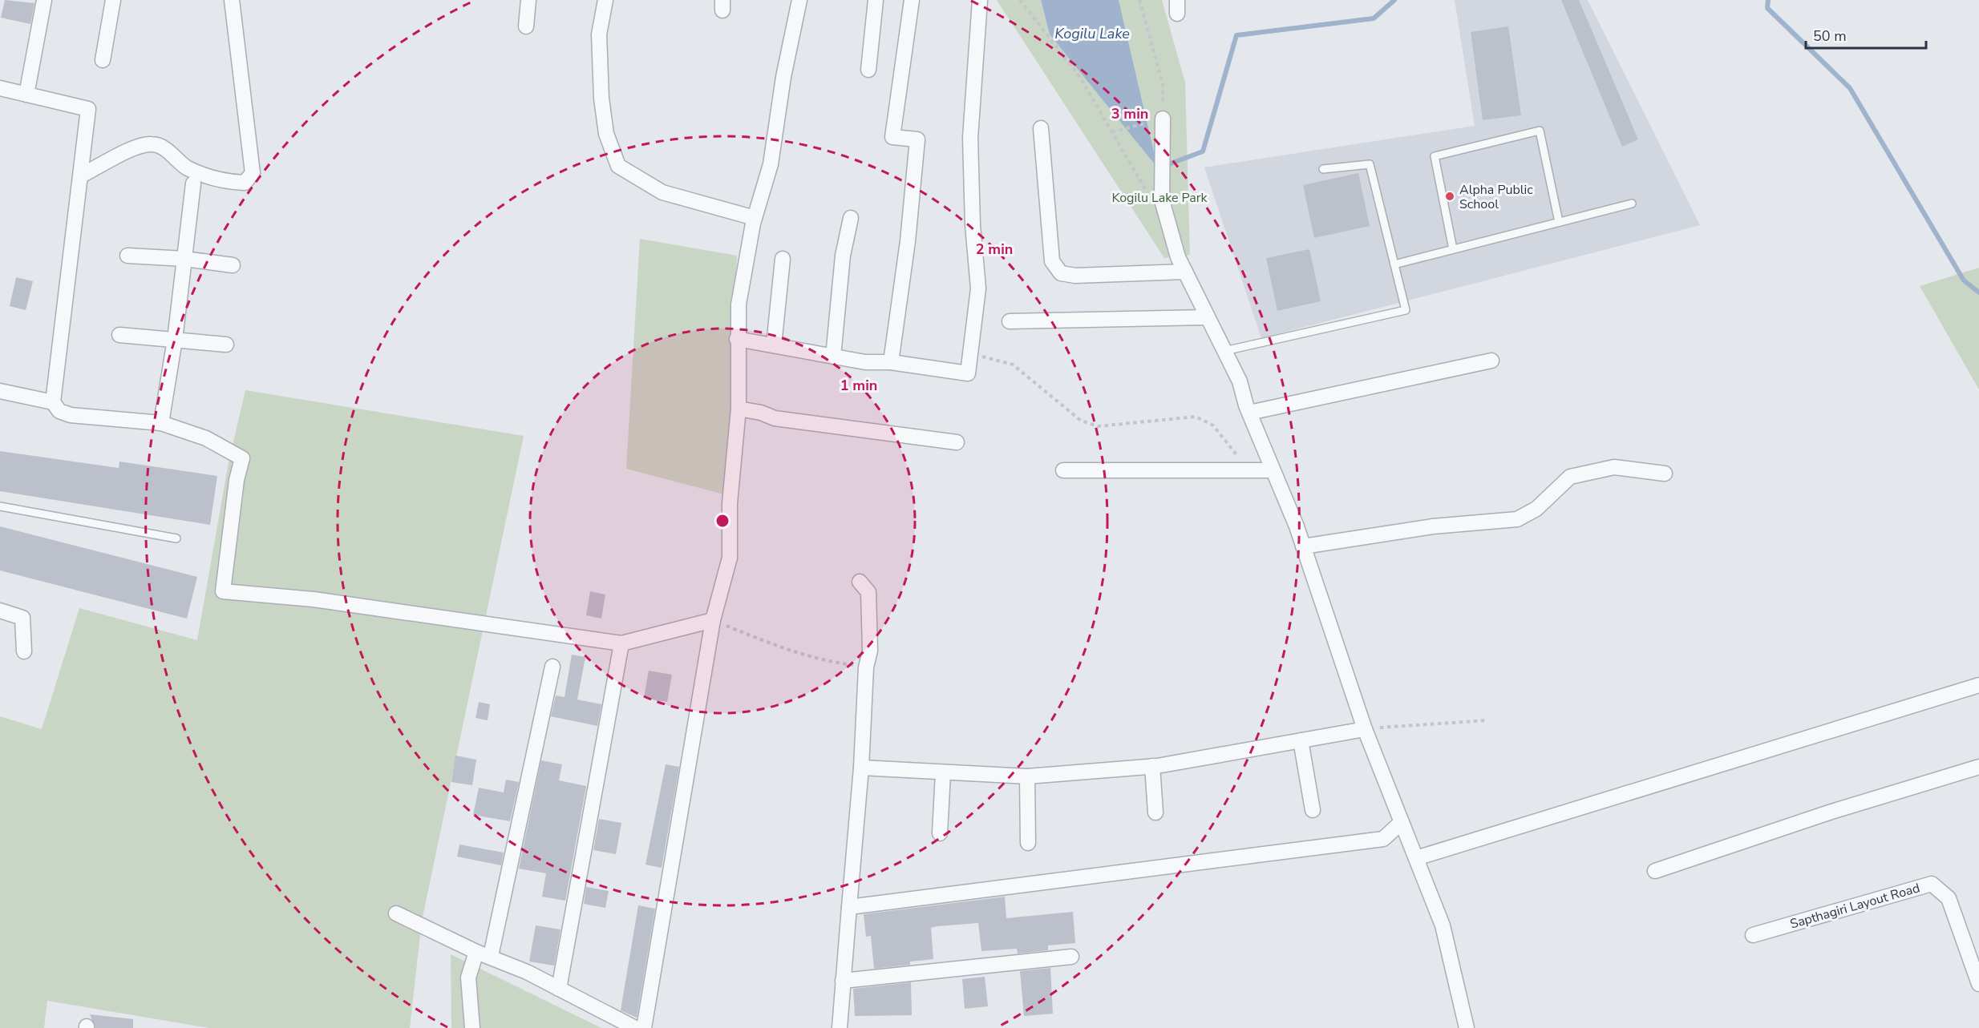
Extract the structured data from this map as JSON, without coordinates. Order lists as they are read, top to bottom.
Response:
{
  "streets": {
    "street": ["Sapthagiri Layout Road"]
  },
  "water": ["Kogilu Lake"],
  "parks": ["Kogilu Lake Park"],
  "places": ["Alpha Public School"],
  "scale_bar": "50 m",
  "rings": ["3 min", "2 min", "1 min"]
}
